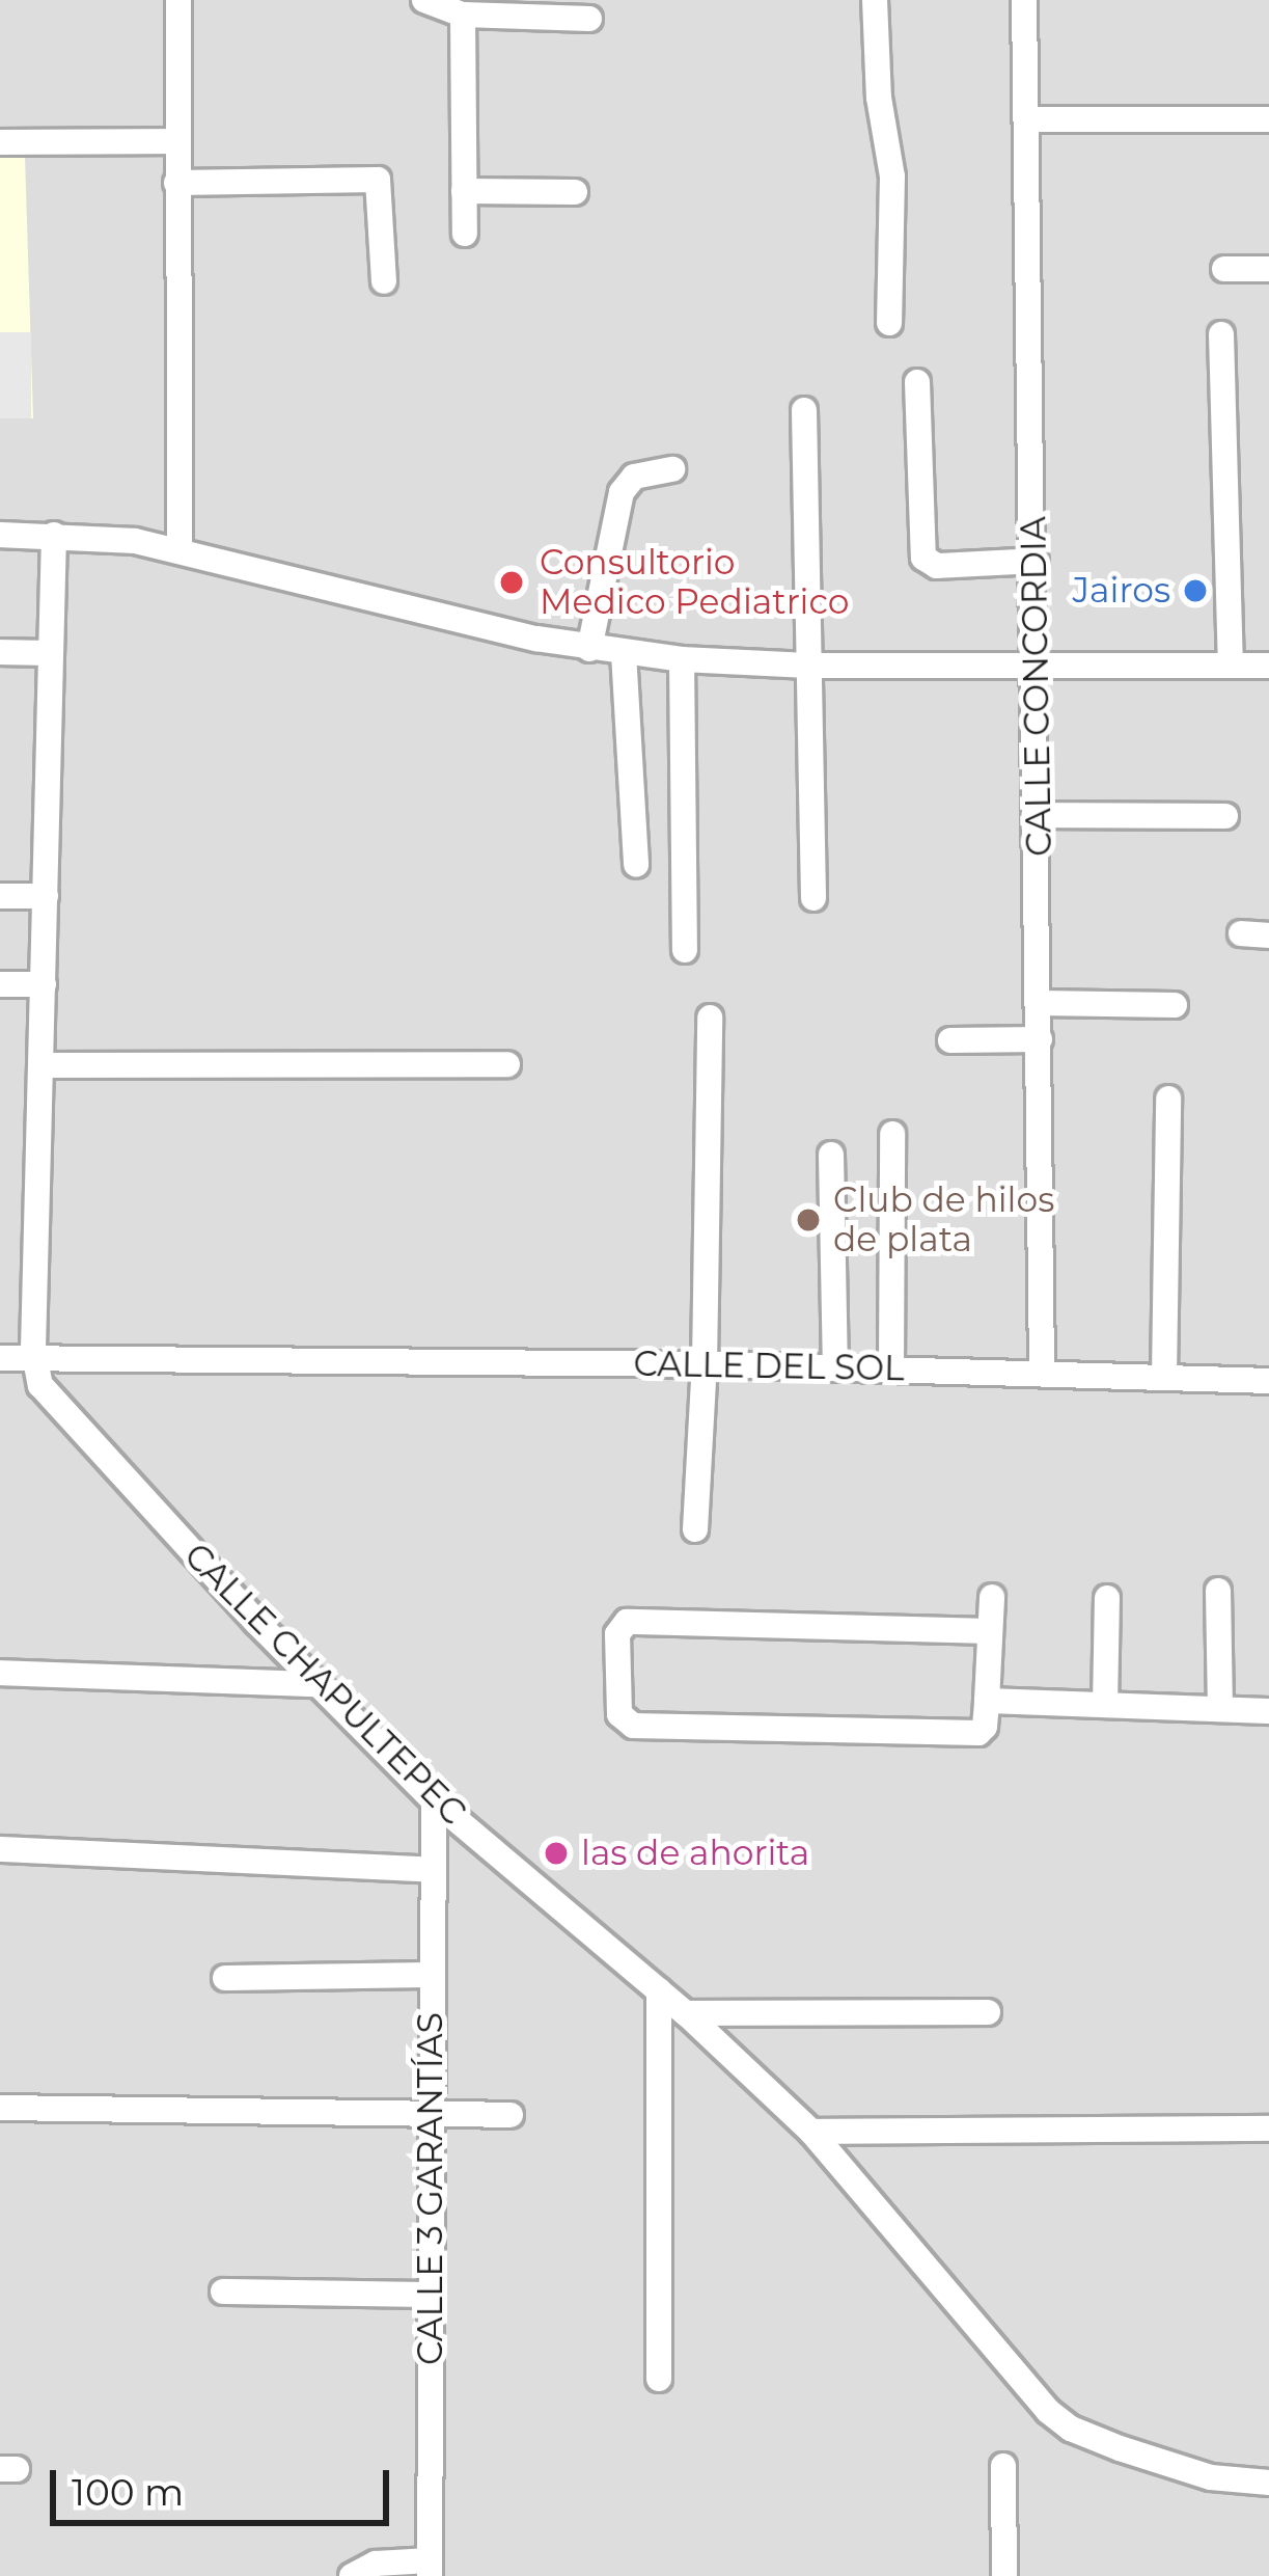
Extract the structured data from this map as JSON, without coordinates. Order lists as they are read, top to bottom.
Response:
{
  "streets": {
    "street": [
      "CALLE CONCORDIA",
      "CALLE DEL SOL",
      "CALLE CHAPULTEPEC",
      "CALLE 3 GARANTÍAS"
    ]
  },
  "crossings": [
    ["CALLE CONCORDIA", "CALLE DEL SOL"],
    ["CALLE DEL SOL", "CALLE CHAPULTEPEC"],
    ["CALLE CHAPULTEPEC", "CALLE 3 GARANTÍAS"]
  ],
  "places": [
    "Consultorio Medico Pediatrico",
    "Jairos",
    "Club de hilos de plata",
    "las de ahorita"
  ],
  "scale_bar": "100 m"
}
